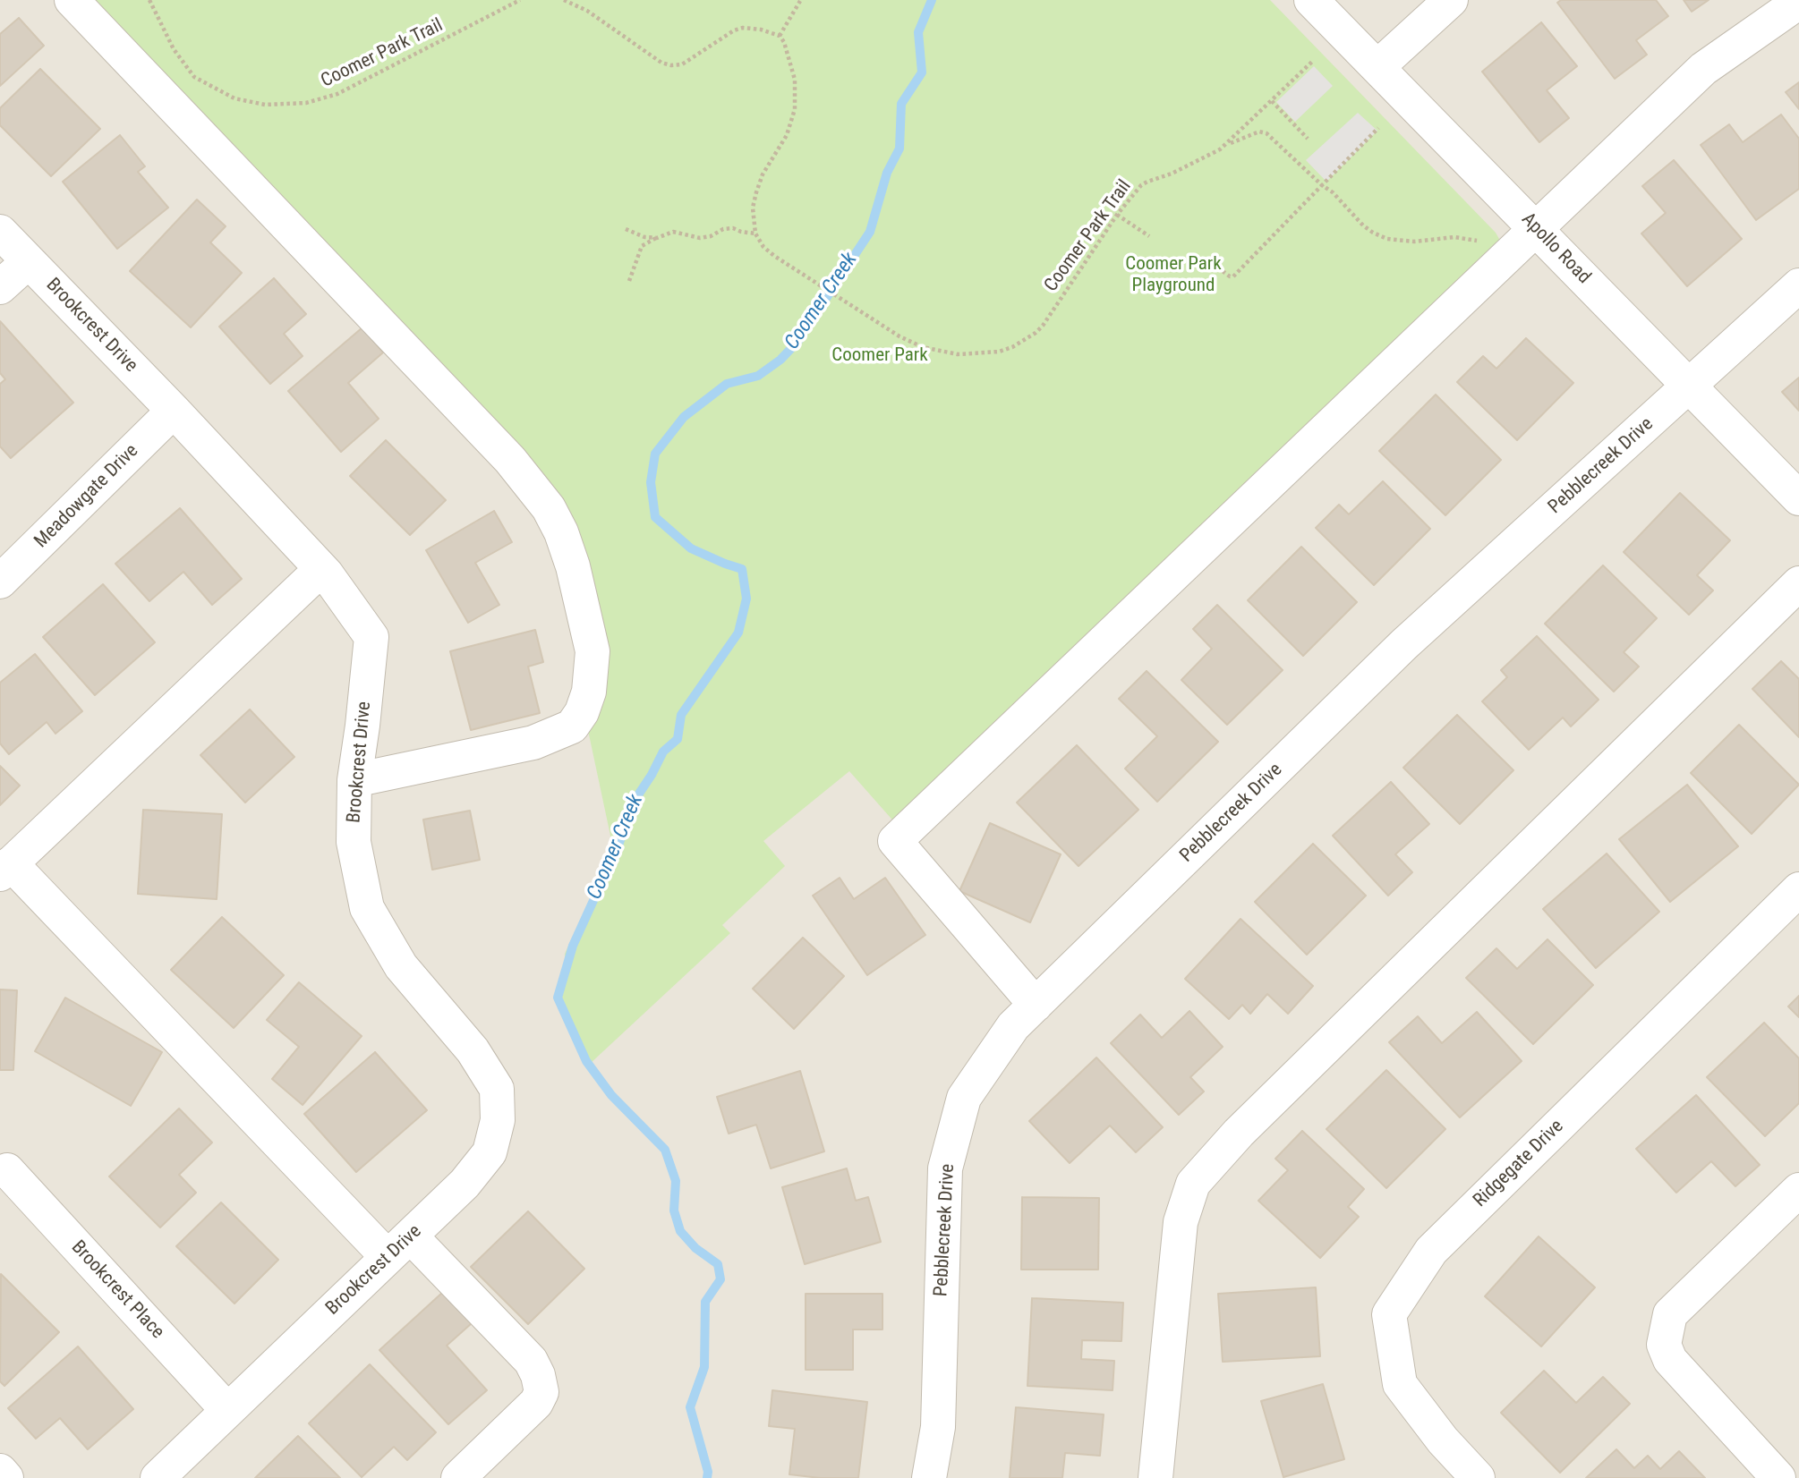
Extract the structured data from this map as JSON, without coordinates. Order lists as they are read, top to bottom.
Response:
{
  "streets": {
    "street": [
      "Apollo Road",
      "Brookcrest Drive",
      "Pebblecreek Drive",
      "Meadowgate Drive",
      "Ridgegate Drive",
      "Brookcrest Place"
    ],
    "path": ["Coomer Park Trail"]
  },
  "crossings": [
    ["Apollo Road", "Pebblecreek Drive"],
    ["Brookcrest Drive", "Meadowgate Drive"],
    ["Brookcrest Drive", "Brookcrest Place"]
  ],
  "water": ["Coomer Creek"],
  "parks": ["Coomer Park Playground", "Coomer Park"]
}
